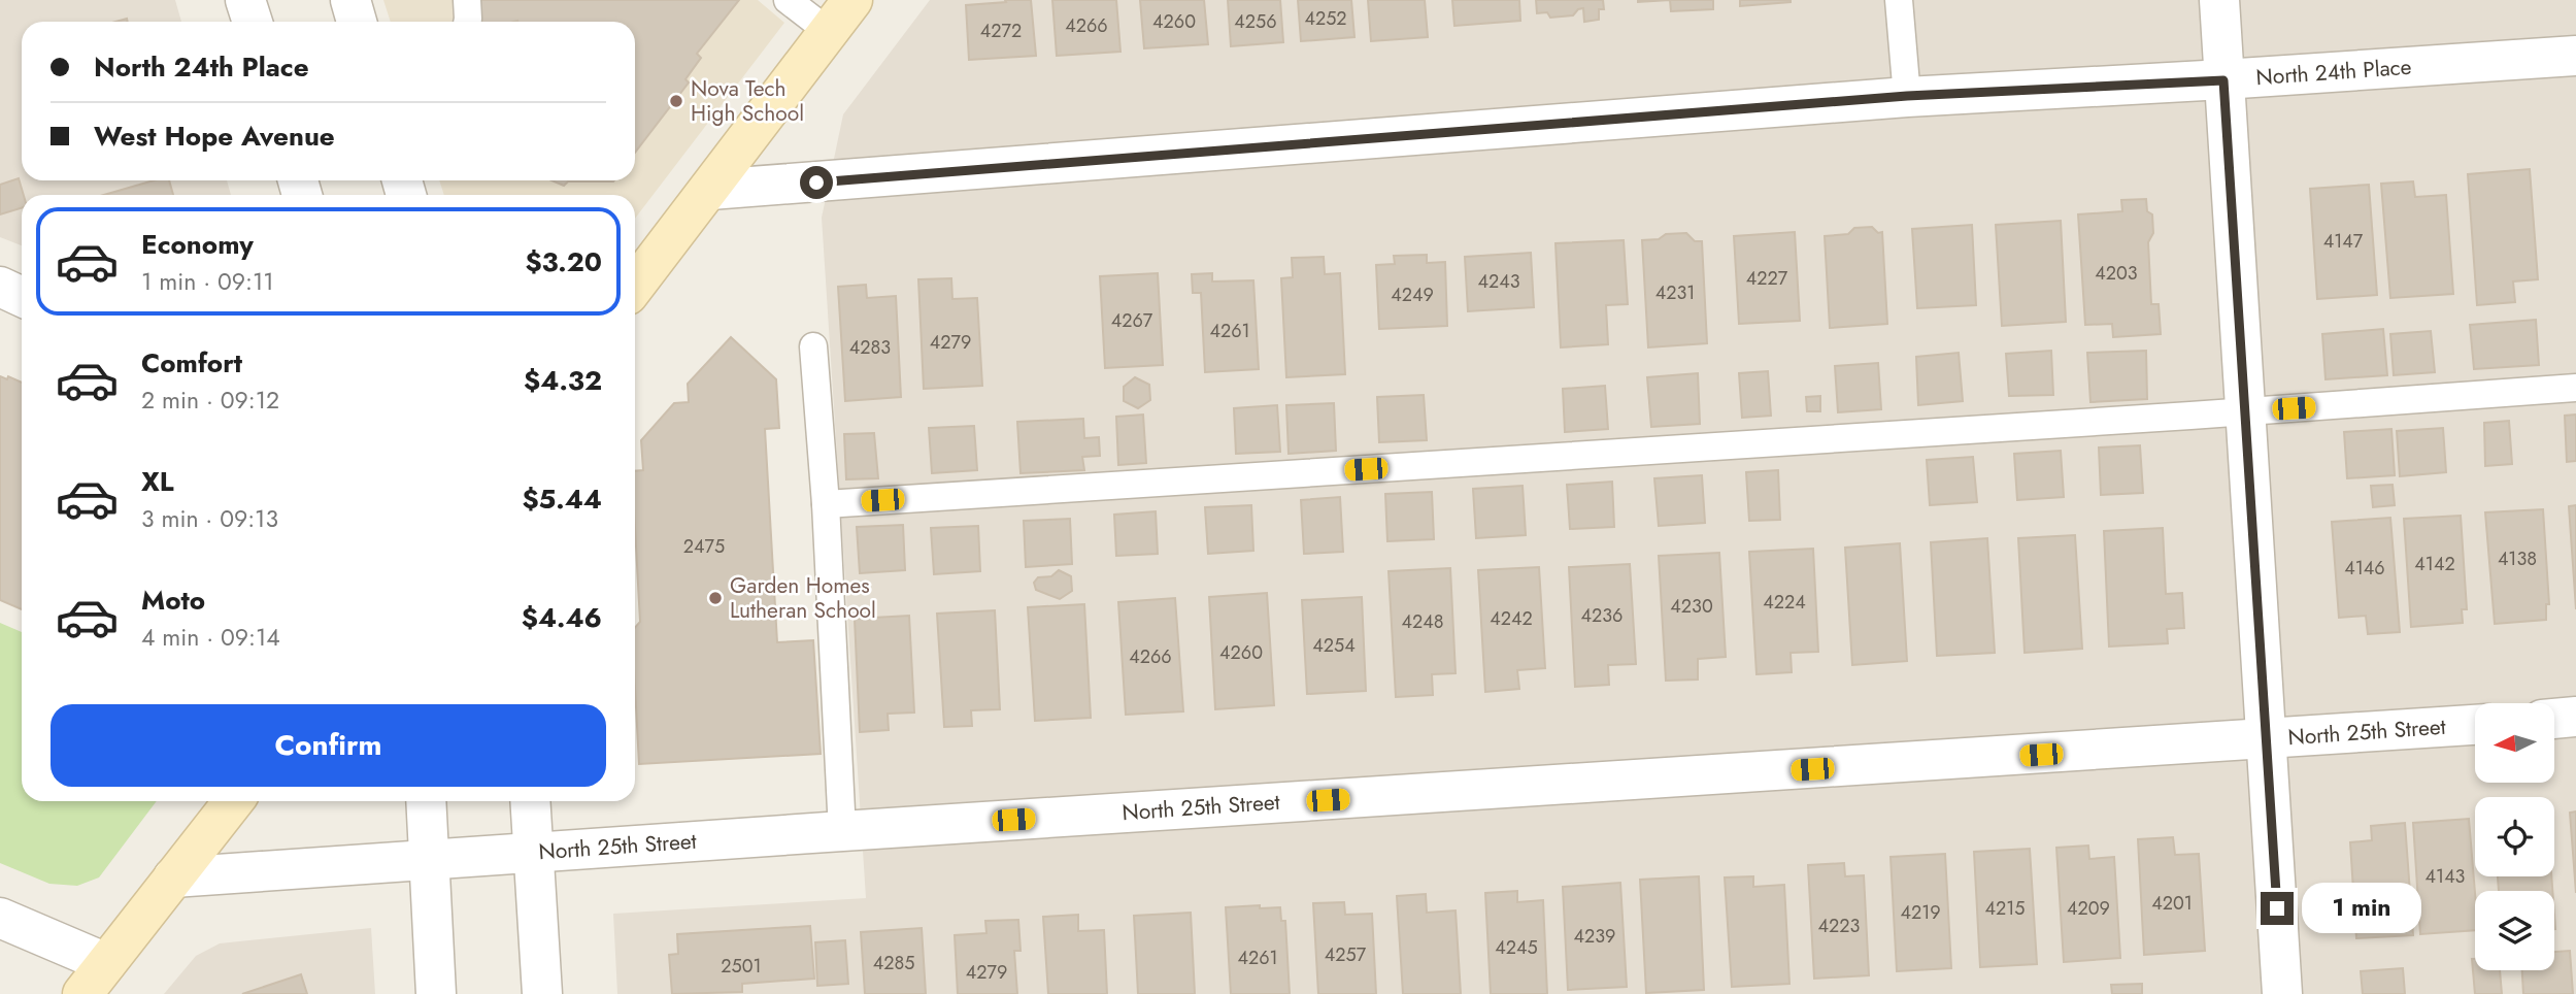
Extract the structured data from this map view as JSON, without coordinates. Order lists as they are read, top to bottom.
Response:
{
  "streets": {
    "street": ["North 24th Place", "North 25th Street"]
  },
  "places": ["Nova Tech High School", "Garden Homes Lutheran School"],
  "house_numbers": [
    "4252",
    "4260",
    "4256",
    "4266",
    "4272",
    "4147",
    "4203",
    "4227",
    "4243",
    "4231",
    "4249",
    "4267",
    "4261",
    "4279",
    "4283",
    "2475",
    "4138",
    "4142",
    "4146",
    "4224",
    "4230",
    "4236",
    "4242",
    "4248",
    "4254",
    "4260",
    "4266",
    "4143",
    "4201",
    "4215",
    "4209",
    "4219",
    "4223",
    "4239",
    "4245",
    "4257",
    "4261",
    "4285",
    "2501",
    "4279"
  ],
  "north": "left",
  "page": {
    "banner": ["North 24th Place", "West Hope Avenue"],
    "list": [
      {
        "name": "Economy",
        "note": "1 min · 09:11",
        "value": "$3.20"
      },
      {
        "name": "Comfort",
        "note": "2 min · 09:12",
        "value": "$4.32"
      },
      {
        "name": "XL",
        "note": "3 min · 09:13",
        "value": "$5.44"
      },
      {
        "name": "Moto",
        "note": "4 min · 09:14",
        "value": "$4.46"
      }
    ],
    "buttons": "Confirm",
    "bubble": "1 min"
  }
}
